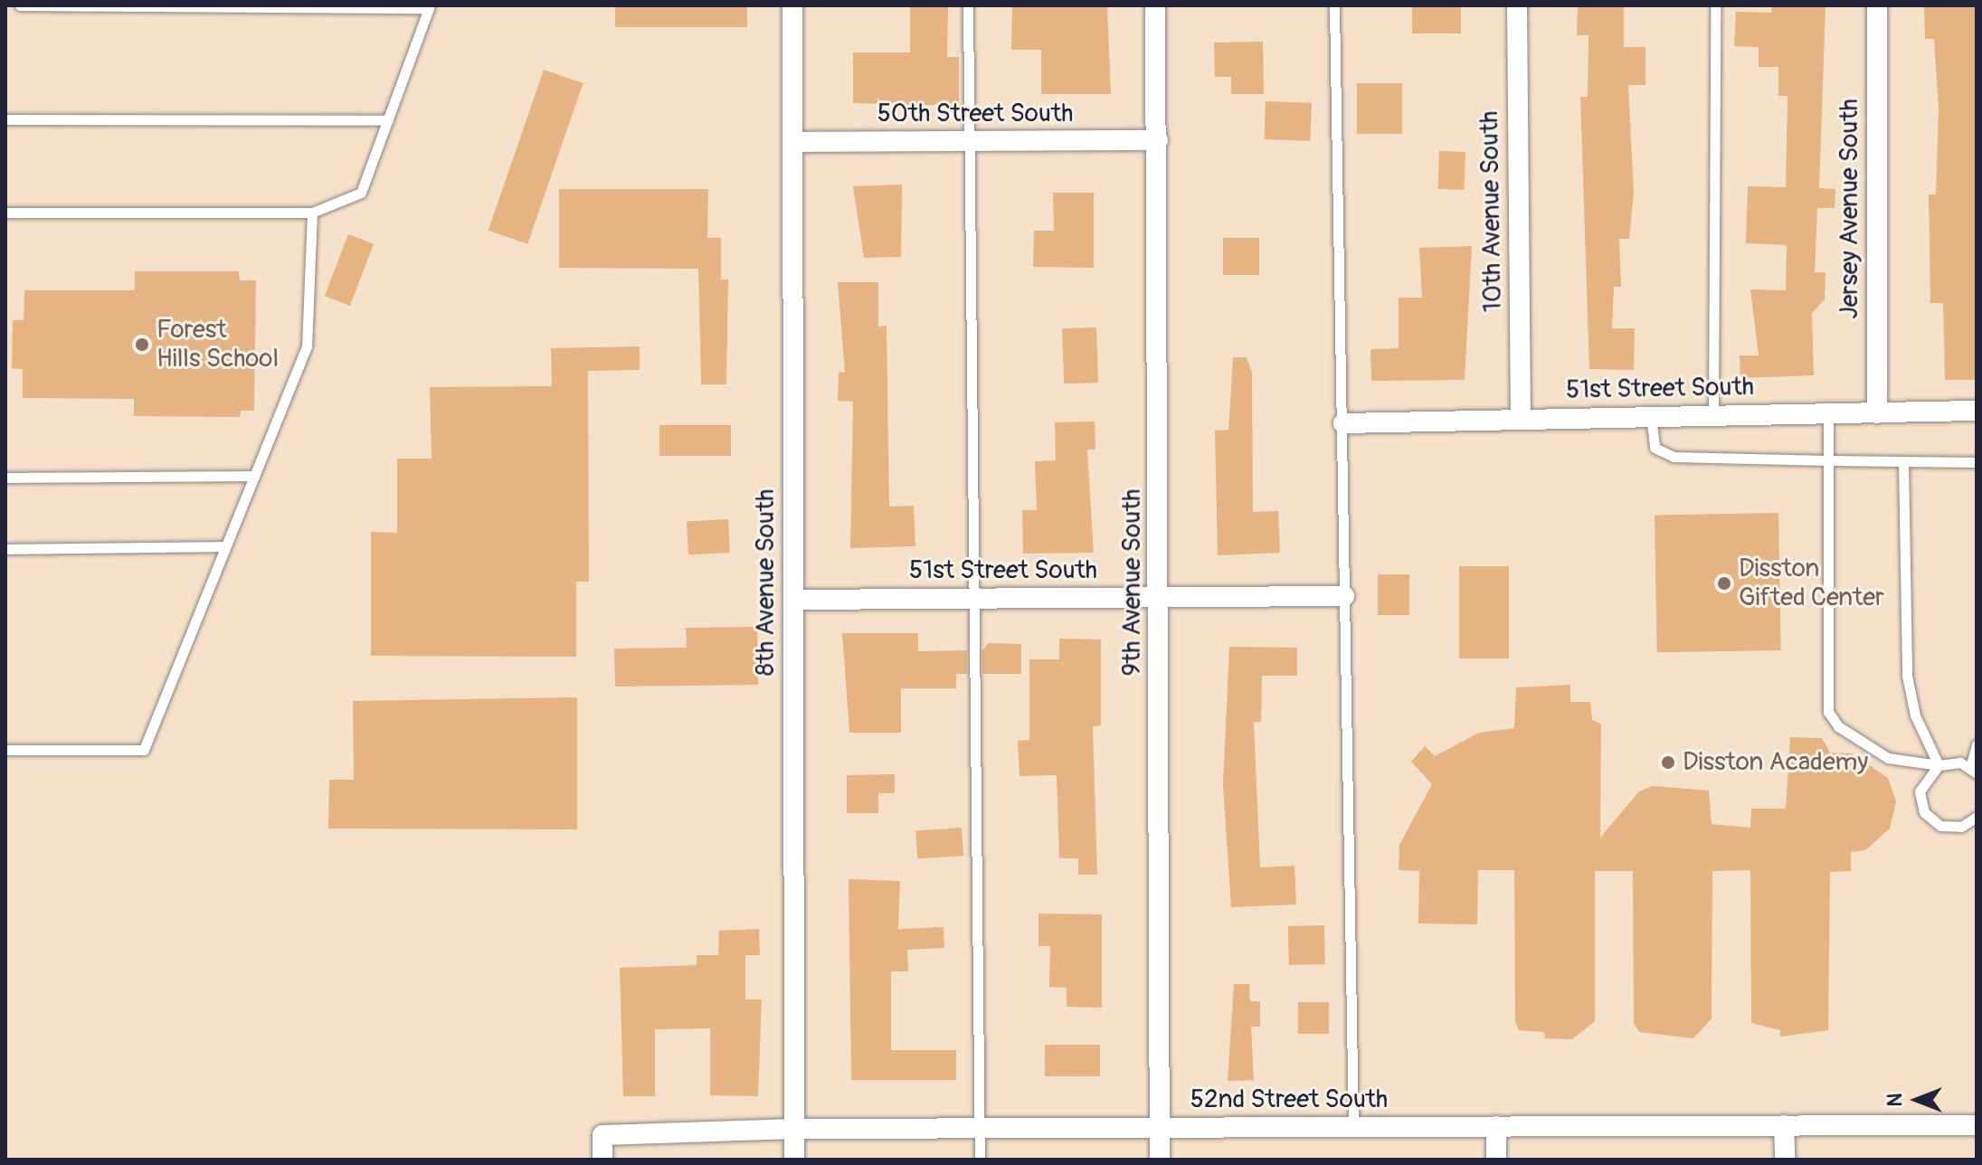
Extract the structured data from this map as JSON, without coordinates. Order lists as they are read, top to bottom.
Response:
{
  "streets": {
    "street": [
      "50th Street South",
      "Jersey Avenue South",
      "10th Avenue South",
      "51st Street South",
      "8th Avenue South",
      "9th Avenue South",
      "52nd Street South"
    ]
  },
  "crossings": [
    ["50th Street South", "8th Avenue South"],
    ["50th Street South", "9th Avenue South"],
    ["Jersey Avenue South", "51st Street South"],
    ["10th Avenue South", "51st Street South"],
    ["51st Street South", "8th Avenue South"],
    ["51st Street South", "9th Avenue South"],
    ["8th Avenue South", "52nd Street South"],
    ["9th Avenue South", "52nd Street South"]
  ],
  "places": ["Forest Hills School", "Disston Gifted Center", "Disston Academy"],
  "north": "left"
}
